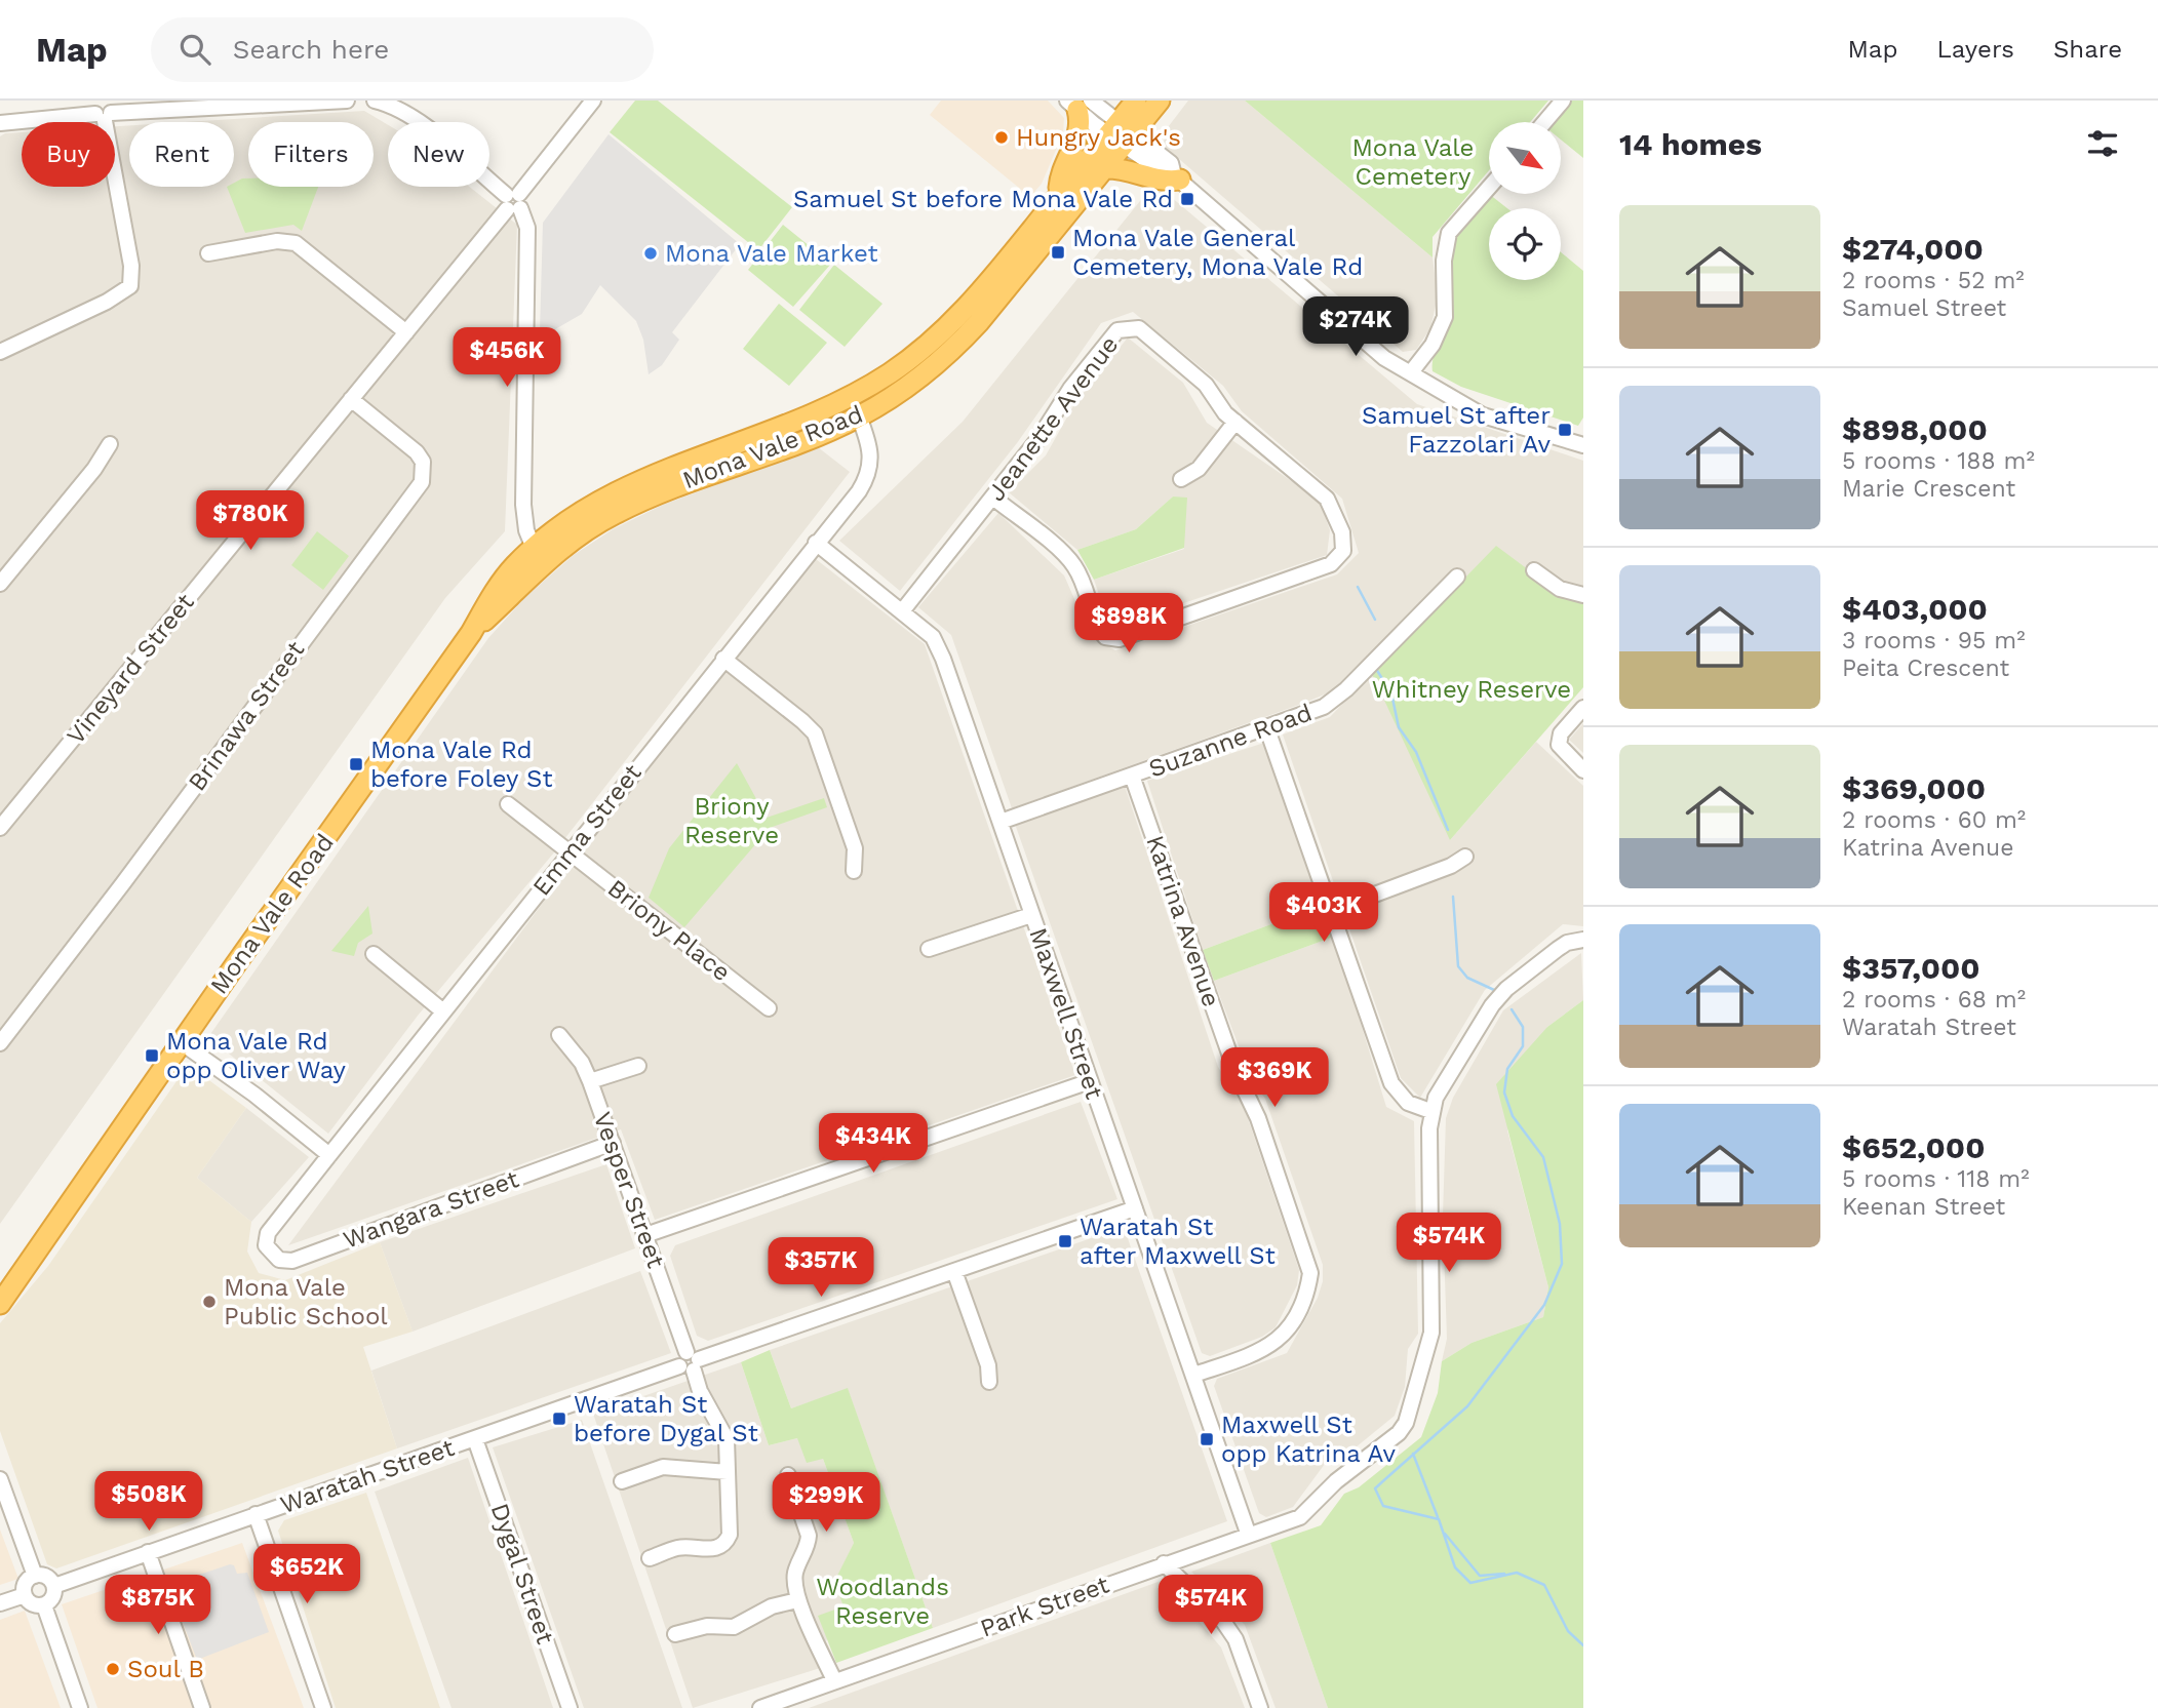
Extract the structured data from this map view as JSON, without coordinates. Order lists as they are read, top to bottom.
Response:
{
  "streets": {
    "highway": ["Mona Vale Road"],
    "street": [
      "Jeanette Avenue",
      "Vineyard Street",
      "Brinawa Street",
      "Suzanne Road",
      "Emma Street",
      "Katrina Avenue",
      "Briony Place",
      "Maxwell Street",
      "Vesper Street",
      "Wangara Street",
      "Waratah Street",
      "Dygal Street",
      "Park Street"
    ]
  },
  "crossings": [
    ["Jeanette Avenue", "Maxwell Street"],
    ["Mona Vale Road", "Emma Street"],
    ["Vineyard Street", "Brinawa Street"],
    ["Suzanne Road", "Katrina Avenue"],
    ["Suzanne Road", "Maxwell Street"],
    ["Emma Street", "Briony Place"],
    ["Emma Street", "Maxwell Street"],
    ["Emma Street", "Wangara Street"],
    ["Katrina Avenue", "Maxwell Street"],
    ["Maxwell Street", "Waratah Street"],
    ["Maxwell Street", "Park Street"],
    ["Vesper Street", "Wangara Street"],
    ["Vesper Street", "Waratah Street"],
    ["Waratah Street", "Dygal Street"]
  ],
  "parks": [
    "Mona Vale Cemetery",
    "Whitney Reserve",
    "Briony Reserve",
    "Woodlands Reserve"
  ],
  "places": {
    "other": [
      "Hungry Jack's",
      "Mona Vale Market",
      "Mona Vale Public School",
      "Soul B"
    ],
    "transit": [
      "Samuel St before Mona Vale Rd",
      "Mona Vale General Cemetery, Mona Vale Rd",
      "Samuel St after Fazzolari Av",
      "Mona Vale Rd before Foley St",
      "Mona Vale Rd opp Oliver Way",
      "Waratah St after Maxwell St",
      "Waratah St before Dygal St",
      "Maxwell St opp Katrina Av"
    ]
  },
  "north": "bottom right",
  "page": {
    "header": "Map",
    "search": "Search here",
    "nav": ["Map", "Layers", "Share"],
    "heading": "14 homes",
    "chip": [
      "Buy",
      "Rent",
      "Filters",
      "New"
    ],
    "list": [
      {
        "name": "$274,000",
        "note": "2 rooms · 52 m² · Samuel Street"
      },
      {
        "name": "$898,000",
        "note": "5 rooms · 188 m² · Marie Crescent"
      },
      {
        "name": "$403,000",
        "note": "3 rooms · 95 m² · Peita Crescent"
      },
      {
        "name": "$369,000",
        "note": "2 rooms · 60 m² · Katrina Avenue"
      },
      {
        "name": "$357,000",
        "note": "2 rooms · 68 m² · Waratah Street"
      },
      {
        "name": "$652,000",
        "note": "5 rooms · 118 m² · Keenan Street"
      }
    ],
    "price": [
      "$274K",
      "$456K",
      "$780K",
      "$898K",
      "$403K",
      "$369K",
      "$434K",
      "$574K",
      "$357K",
      "$508K",
      "$299K",
      "$652K",
      "$875K",
      "$574K"
    ]
  }
}
